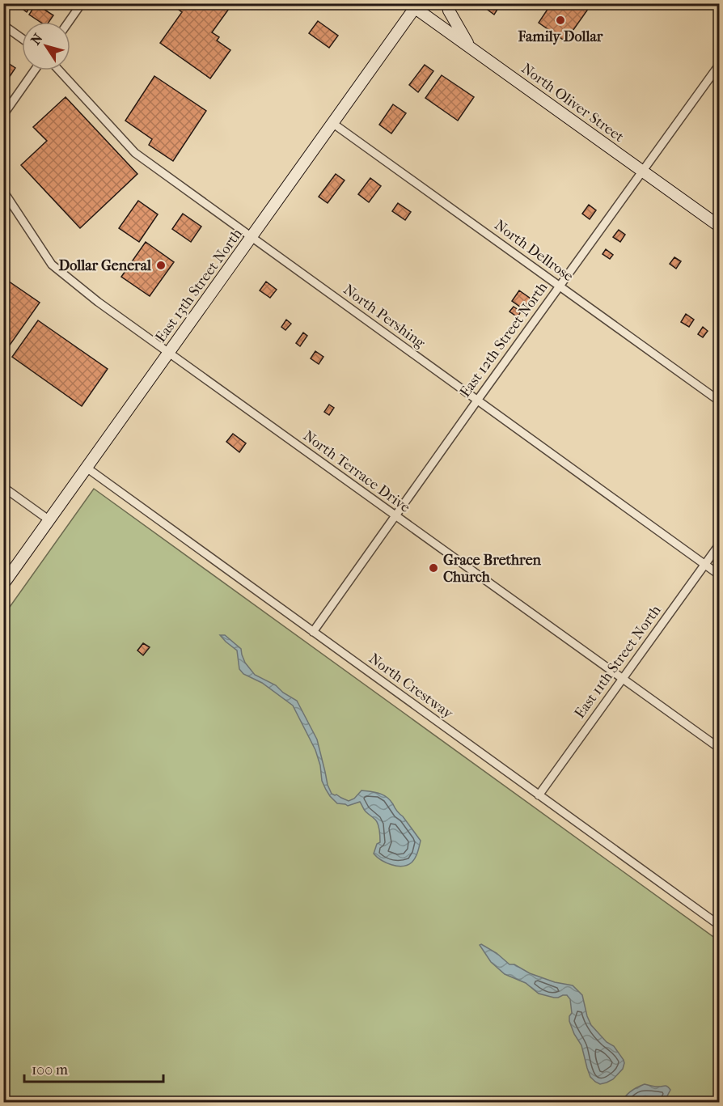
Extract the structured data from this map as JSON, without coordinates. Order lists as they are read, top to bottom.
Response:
{
  "streets": {
    "main road": ["North Oliver Street", "East 13th Street North"],
    "street": [
      "North Dellrose",
      "North Pershing",
      "East 12th Street North",
      "North Terrace Drive",
      "East 11th Street North",
      "North Crestway"
    ]
  },
  "crossings": [
    ["North Oliver Street", "East 13th Street North"],
    ["North Oliver Street", "East 12th Street North"],
    ["North Dellrose", "East 13th Street North"],
    ["North Dellrose", "East 12th Street North"],
    ["East 13th Street North", "North Pershing"],
    ["East 13th Street North", "North Terrace Drive"],
    ["East 13th Street North", "North Crestway"],
    ["North Pershing", "East 12th Street North"],
    ["North Pershing", "East 11th Street North"],
    ["East 12th Street North", "North Terrace Drive"],
    ["East 12th Street North", "North Crestway"],
    ["North Terrace Drive", "East 11th Street North"],
    ["East 11th Street North", "North Crestway"]
  ],
  "places": ["Family Dollar", "Dollar General", "Grace Brethren Church"],
  "scale_bar": "100 m",
  "north": "top left"
}
